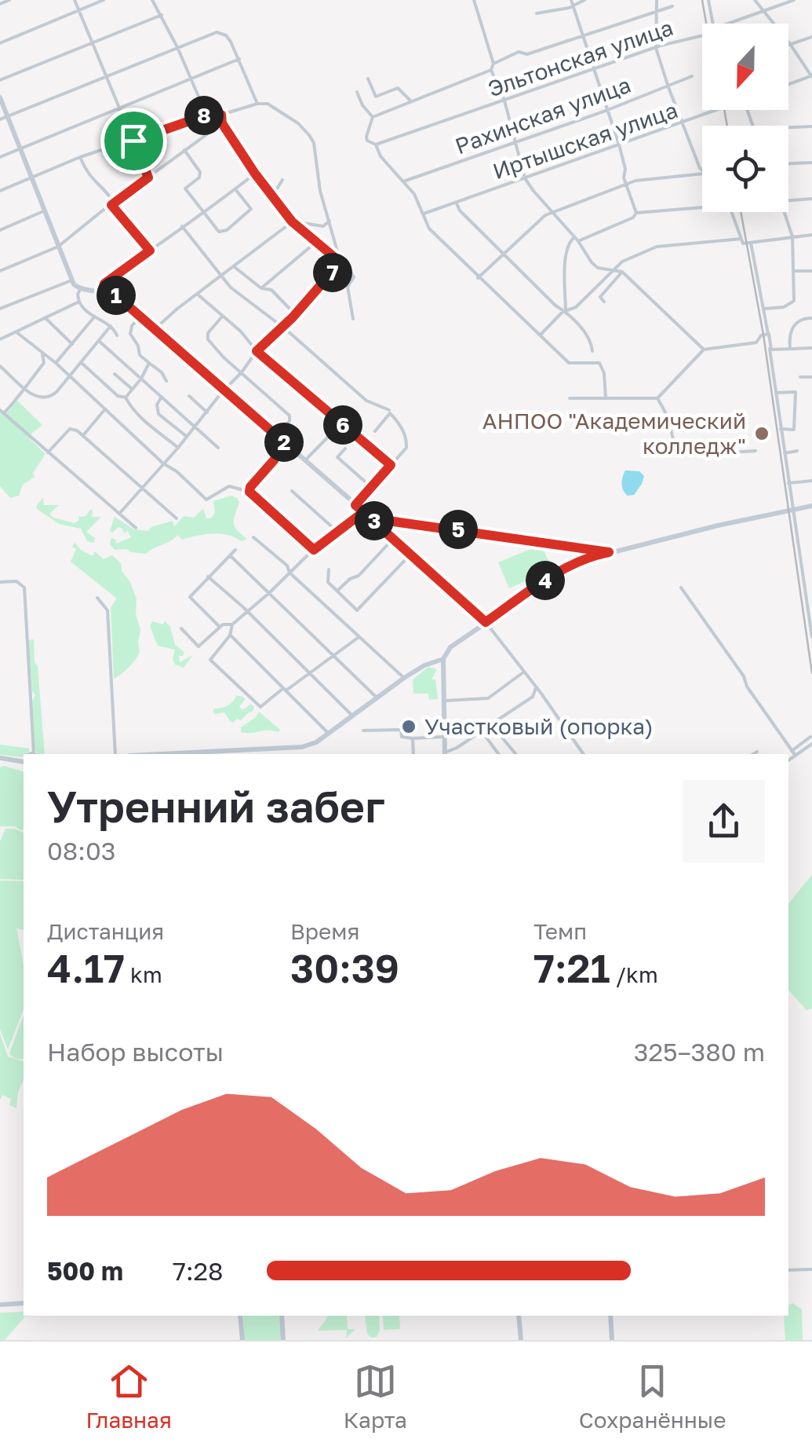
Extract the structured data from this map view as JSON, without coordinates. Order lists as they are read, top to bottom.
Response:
{
  "streets": {
    "street": ["Эльтонская улица", "Рахинская улица", "Иртышская улица"]
  },
  "places": ["АНПОО \"Академический колледж\"", "Участковый (опорка)"],
  "north": "bottom",
  "page": {
    "pins": [
      "8",
      "7",
      "1",
      "6",
      "2",
      "3",
      "5",
      "4"
    ],
    "heading": ["Утренний забег", "08:03"],
    "stats": [
      ["Дистанция", "4.17 km"],
      ["Время", "30:39"],
      ["Темп", "7:21 /km"]
    ],
    "chart": ["Набор высоты", "325–380 m"],
    "list": [
      {
        "name": "500 m",
        "note": "7:28"
      }
    ],
    "tabs": ["Главная", "Карта", "Сохранённые"]
  }
}
